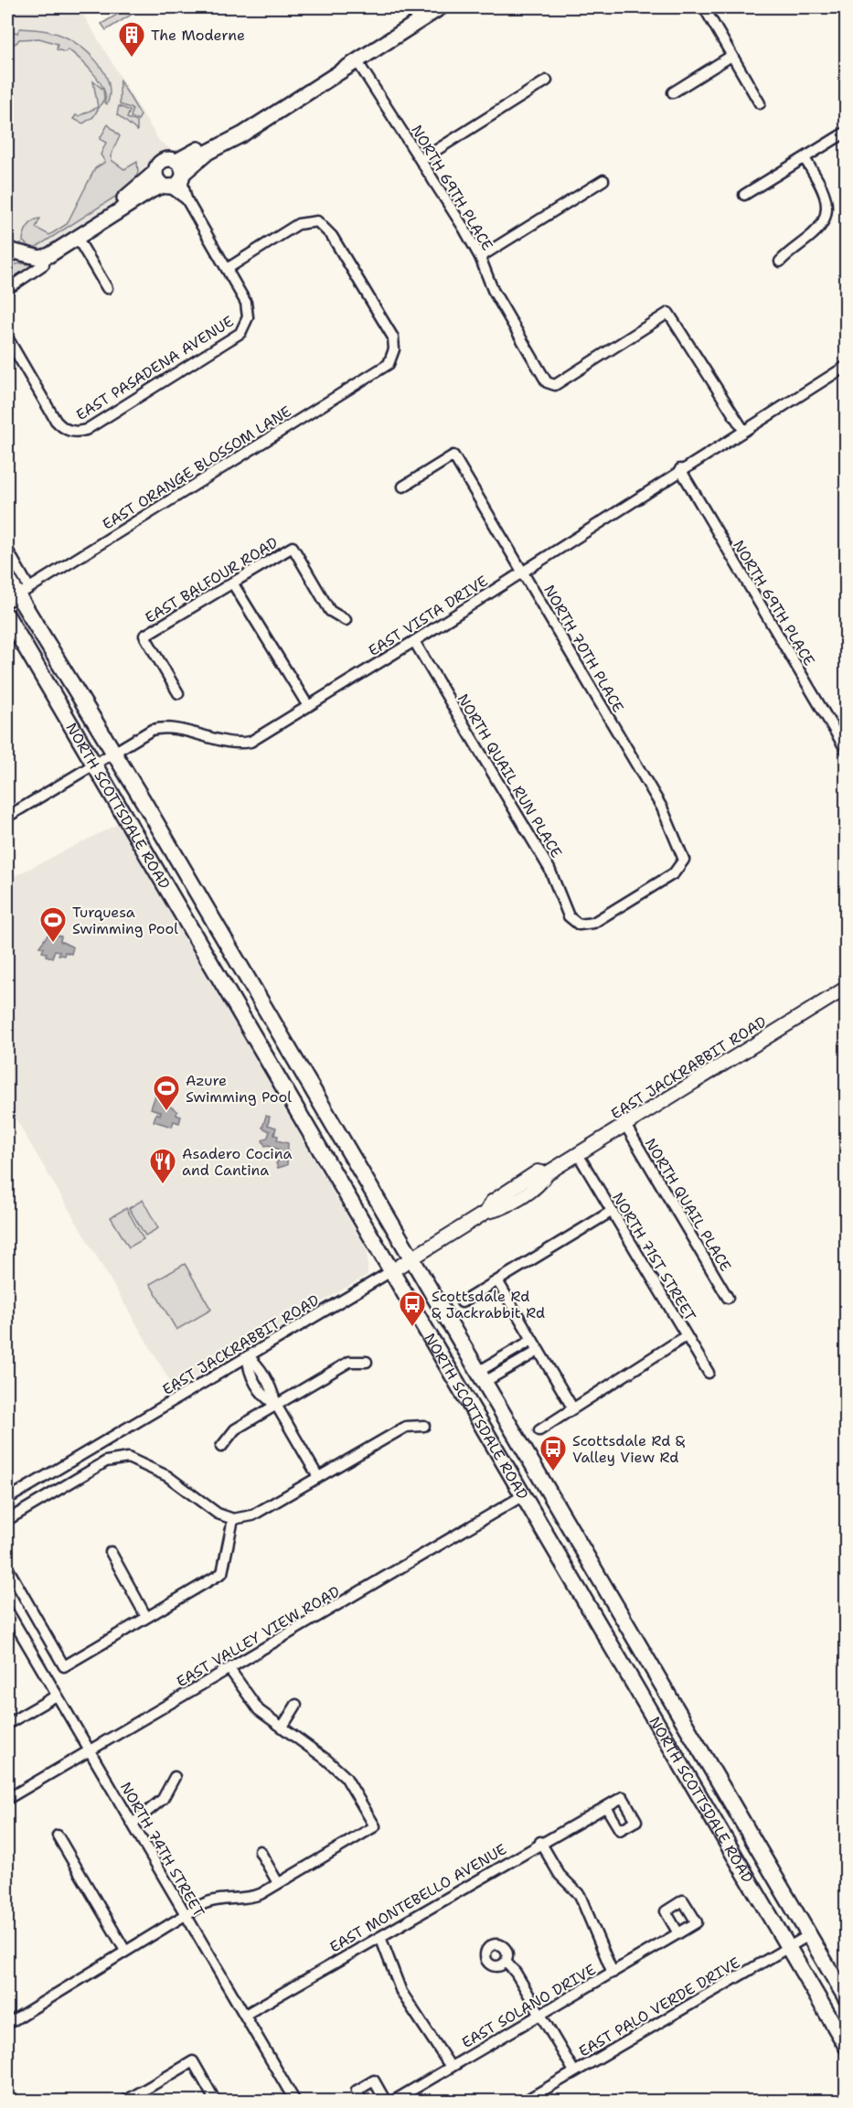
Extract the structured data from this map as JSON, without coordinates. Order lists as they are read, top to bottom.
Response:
{
  "streets": {
    "main road": ["NORTH SCOTTSDALE ROAD"],
    "street": [
      "NORTH 69TH PLACE",
      "EAST PASADENA AVENUE",
      "EAST ORANGE BLOSSOM LANE",
      "EAST BALFOUR ROAD",
      "EAST VISTA DRIVE",
      "NORTH 70TH PLACE",
      "NORTH QUAIL RUN PLACE",
      "EAST JACKRABBIT ROAD",
      "NORTH QUAIL PLACE",
      "NORTH 71ST STREET",
      "EAST VALLEY VIEW ROAD",
      "NORTH 74TH STREET",
      "EAST MONTEBELLO AVENUE",
      "EAST SOLANO DRIVE",
      "EAST PALO VERDE DRIVE"
    ]
  },
  "crossings": [
    ["NORTH 69TH PLACE", "EAST VISTA DRIVE"],
    ["EAST PASADENA AVENUE", "EAST ORANGE BLOSSOM LANE"],
    ["EAST ORANGE BLOSSOM LANE", "NORTH SCOTTSDALE ROAD"],
    ["EAST VISTA DRIVE", "NORTH 70TH PLACE"],
    ["EAST VISTA DRIVE", "NORTH QUAIL RUN PLACE"],
    ["EAST VISTA DRIVE", "NORTH SCOTTSDALE ROAD"],
    ["NORTH 70TH PLACE", "NORTH QUAIL RUN PLACE"],
    ["NORTH SCOTTSDALE ROAD", "EAST JACKRABBIT ROAD"],
    ["NORTH SCOTTSDALE ROAD", "EAST VALLEY VIEW ROAD"],
    ["NORTH SCOTTSDALE ROAD", "EAST PALO VERDE DRIVE"],
    ["EAST JACKRABBIT ROAD", "NORTH QUAIL PLACE"],
    ["EAST JACKRABBIT ROAD", "NORTH 71ST STREET"],
    ["EAST VALLEY VIEW ROAD", "NORTH 74TH STREET"],
    ["NORTH 74TH STREET", "EAST MONTEBELLO AVENUE"]
  ],
  "places": {
    "building": ["The Moderne"],
    "sports": ["Turquesa Swimming Pool", "Azure Swimming Pool"],
    "restaurant": ["Asadero Cocina and Cantina"],
    "bus stop": ["Scottsdale Rd & Jackrabbit Rd", "Scottsdale Rd & Valley View Rd"]
  }
}
